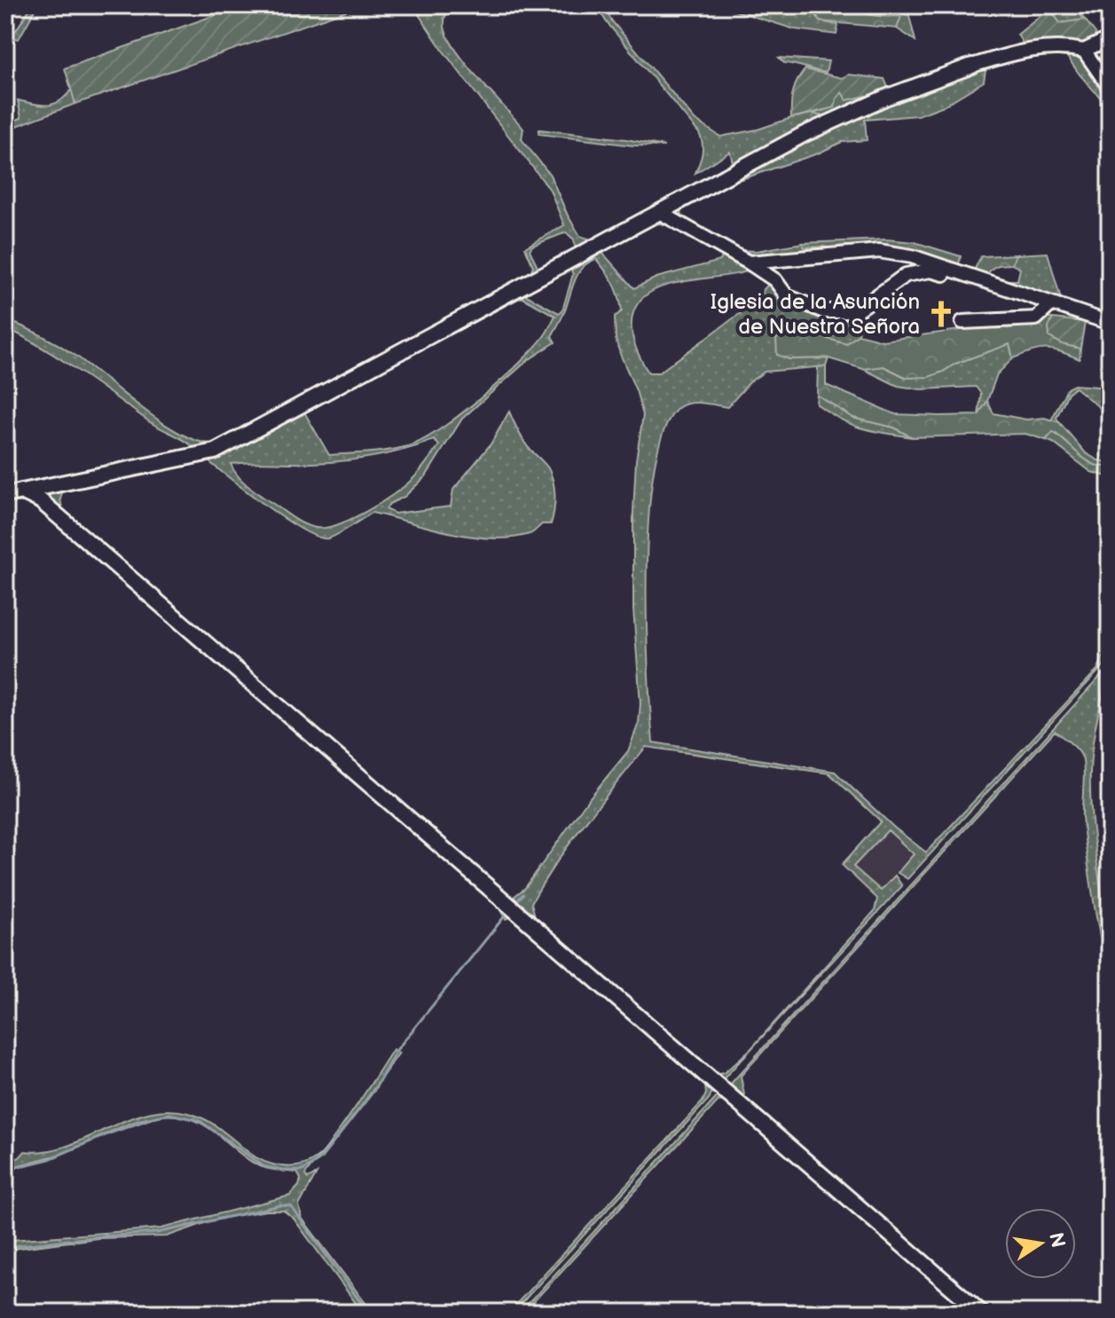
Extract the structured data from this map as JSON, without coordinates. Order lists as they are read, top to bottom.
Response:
{
  "places": {
    "church": ["Iglesia de la Asunción de Nuestra Señora"]
  },
  "north": "right"
}
